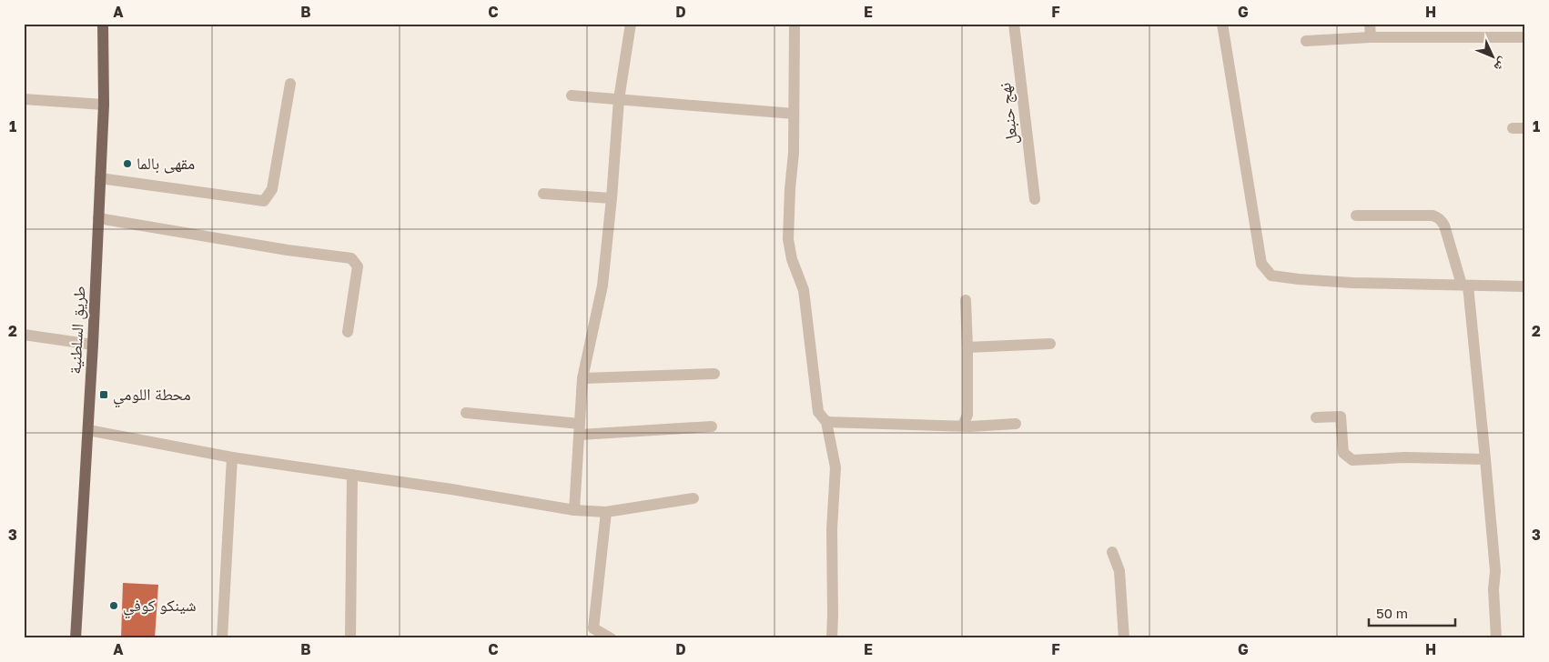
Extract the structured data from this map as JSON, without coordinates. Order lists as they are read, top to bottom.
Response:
{
  "streets": {
    "main road": ["طريق السلطنية"],
    "street": ["نهج حنبعل"]
  },
  "places": {
    "other": ["مقهى بالما", "شينكو كوفي"],
    "transit": ["محطة اللومي"]
  },
  "scale_bar": "50 m",
  "north": "bottom right",
  "grid": {
    "columns": [
      "A",
      "B",
      "C",
      "D",
      "E",
      "F",
      "G",
      "H"
    ],
    "rows": ["1", "2", "3"]
  }
}
